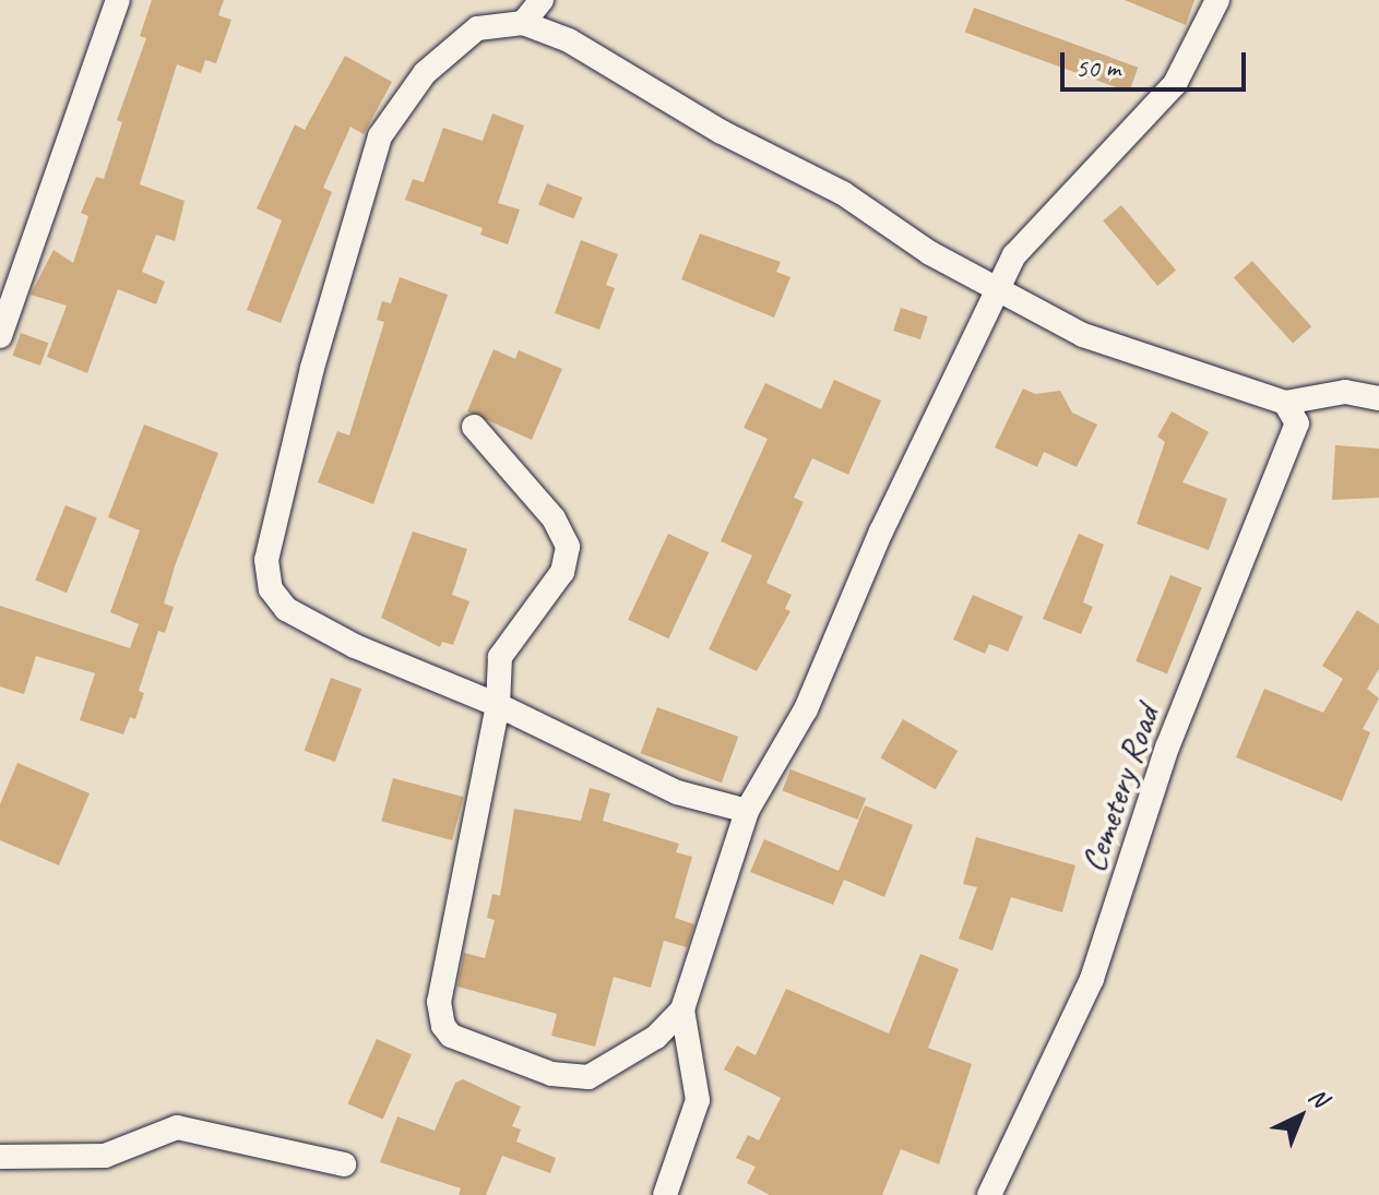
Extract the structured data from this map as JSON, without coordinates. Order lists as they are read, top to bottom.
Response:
{
  "streets": {
    "street": ["Cemetery Road"]
  },
  "scale_bar": "50 m",
  "north": "top right"
}
